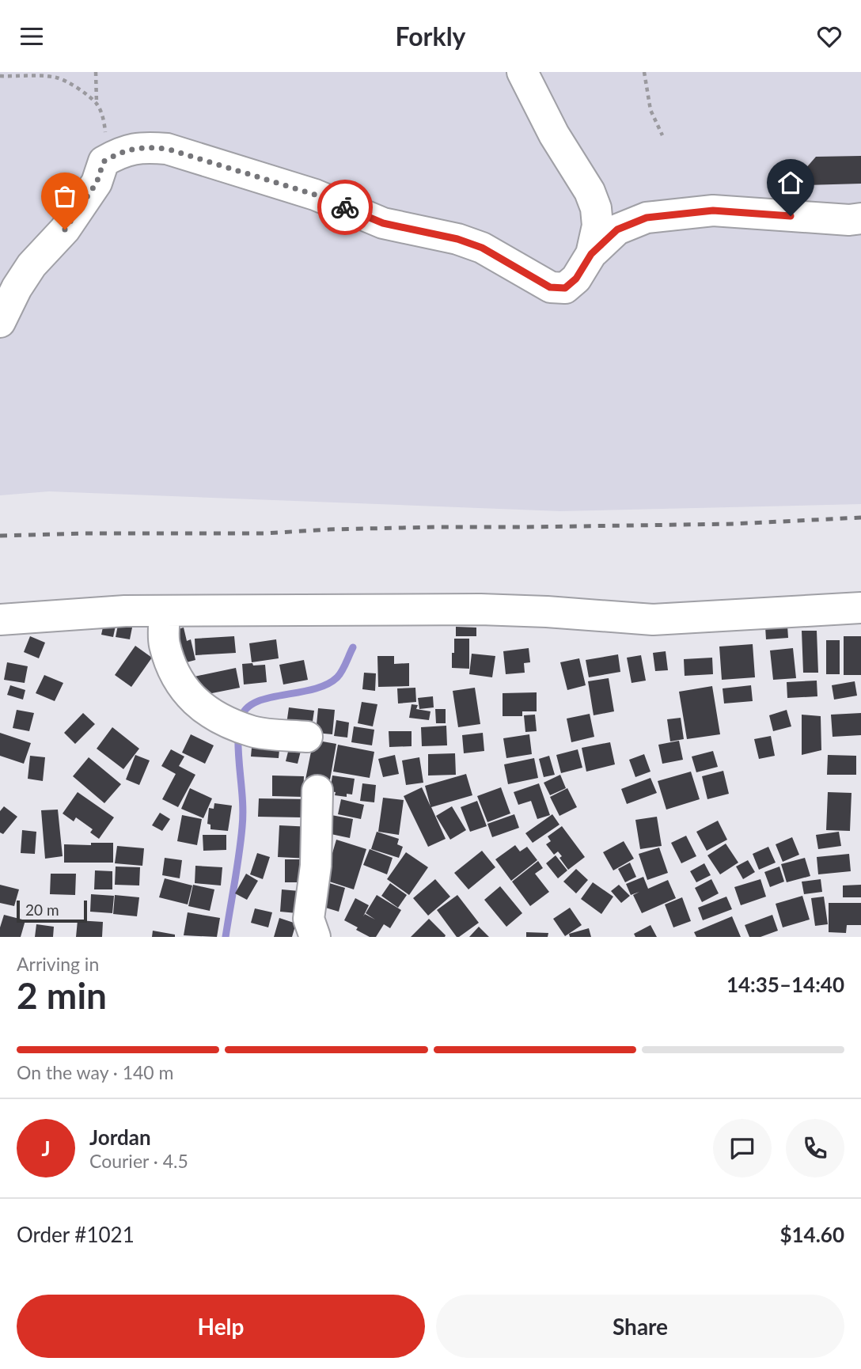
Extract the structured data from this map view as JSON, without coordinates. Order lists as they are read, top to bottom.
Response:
{
  "scale_bar": "20 m",
  "page": {
    "header": "Forkly",
    "scale": "20 m",
    "heading": ["2 min", "Arriving in", "14:35–14:40"],
    "panel": [
      "Jordan",
      "Courier · 4.5",
      "Order #1021",
      "$14.60"
    ],
    "bar": "On the way · 140 m",
    "round": "J",
    "buttons": ["Help", "Share"]
  }
}
